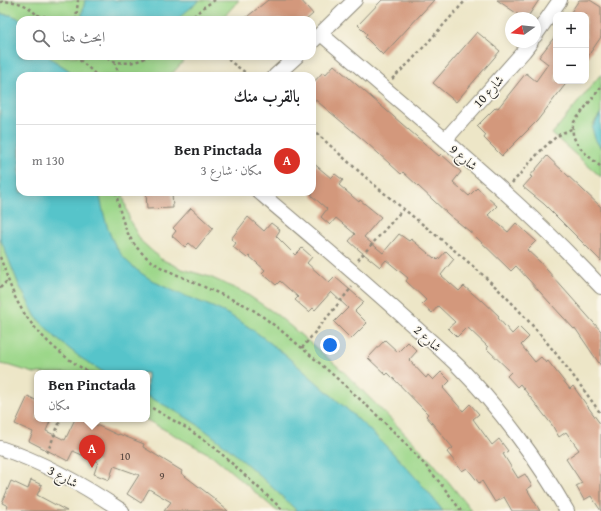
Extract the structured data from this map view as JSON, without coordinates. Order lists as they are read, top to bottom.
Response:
{
  "streets": {
    "street": [
      "شارع 10",
      "شارع 9",
      "شارع 2",
      "شارع 3"
    ]
  },
  "crossings": [
    ["شارع 10", "شارع 9"]
  ],
  "house_numbers": ["10", "9"],
  "north": "left",
  "page": {
    "map_buttons": ["+", "−"],
    "search": "ابحث هنا",
    "heading": "بالقرب منك",
    "list": [
      {
        "mark": "A",
        "name": "Ben Pinctada",
        "note": "مكان · شارع 3",
        "value": "130 m"
      }
    ],
    "popup": ["Ben Pinctada", "مكان"],
    "pins": "A"
  }
}
